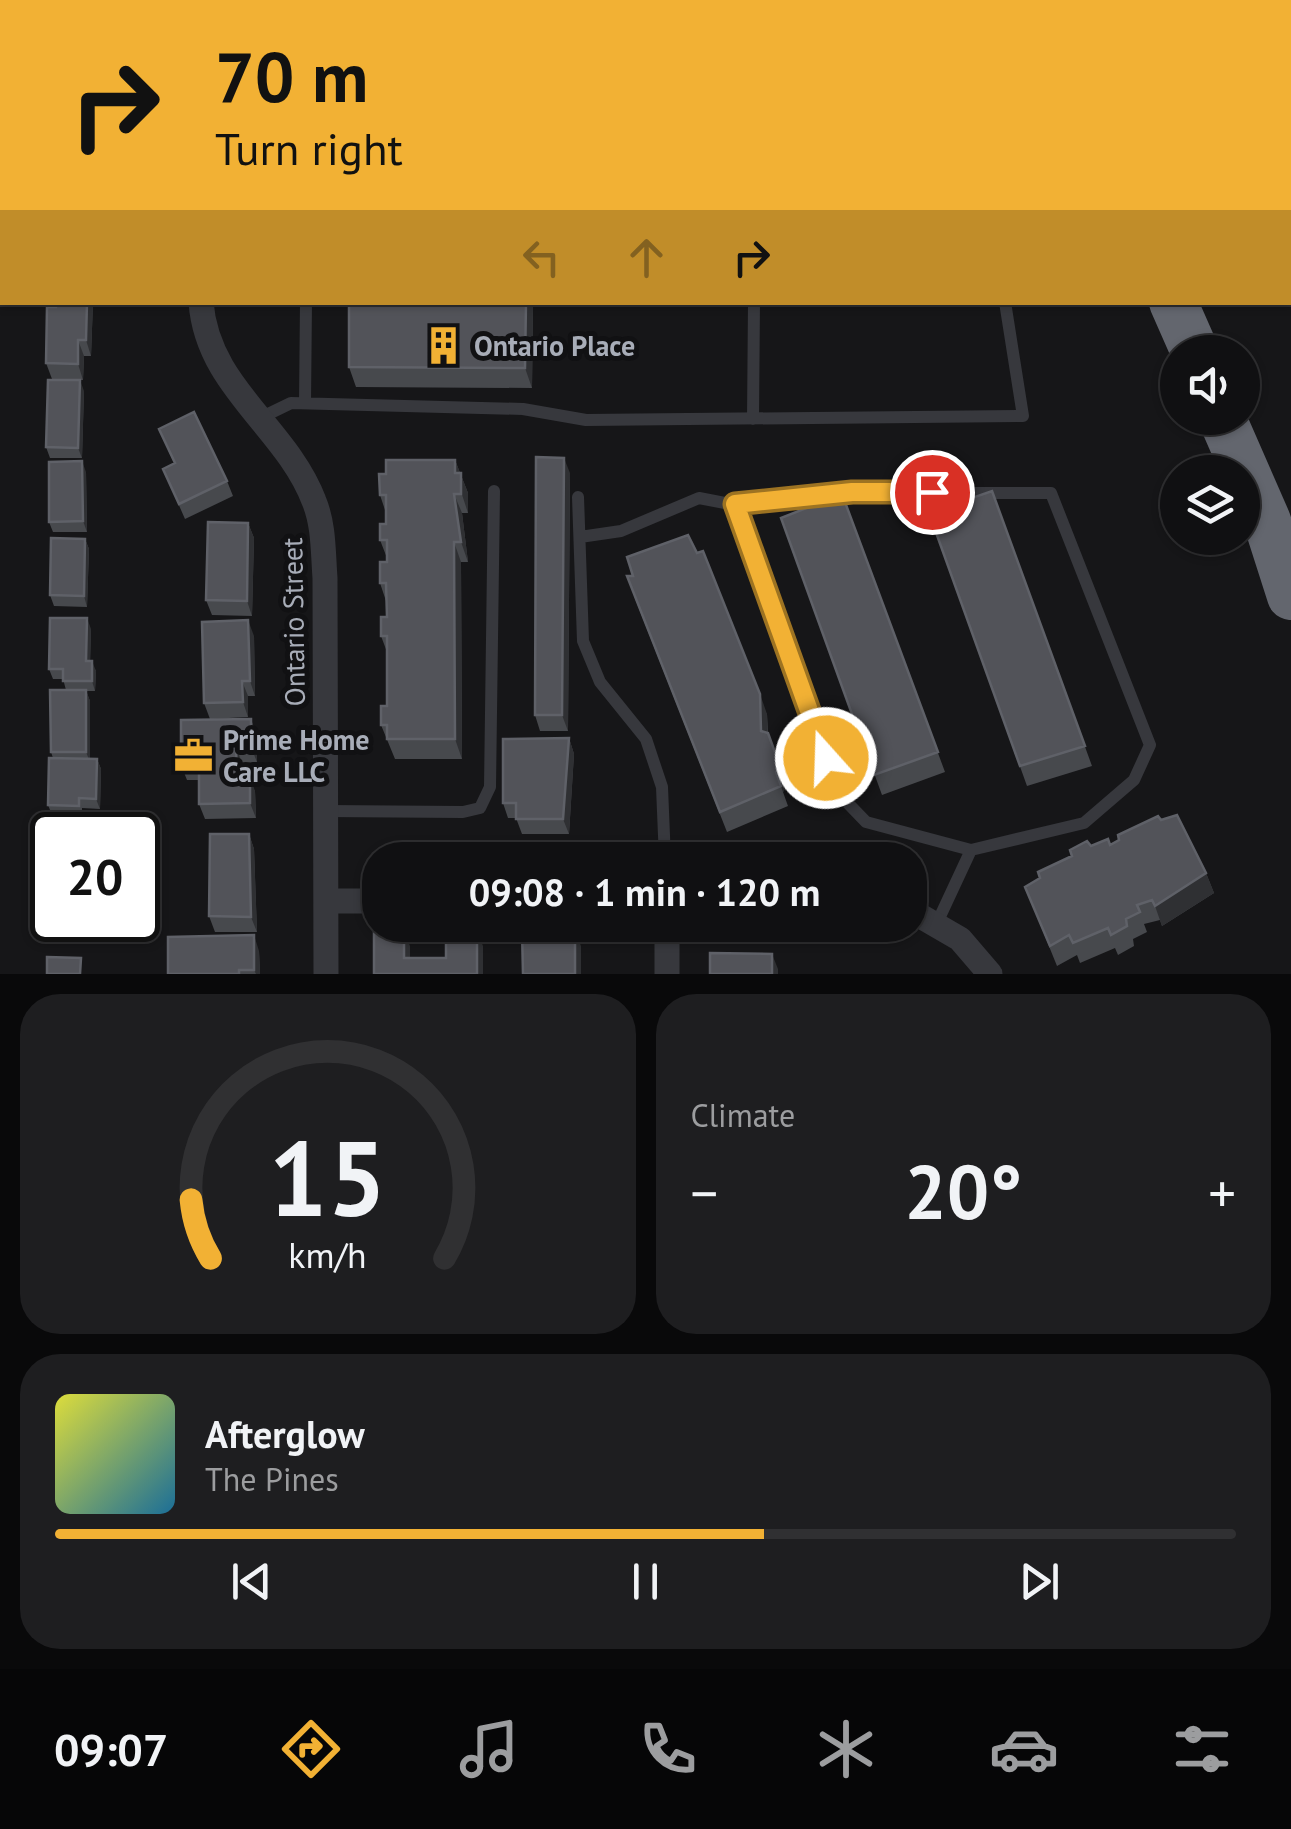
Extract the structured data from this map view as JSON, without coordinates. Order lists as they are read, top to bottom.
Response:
{
  "streets": {
    "street": ["Ontario Street"]
  },
  "places": {
    "building": ["Ontario Place"],
    "office": ["Prime Home Care LLC"]
  },
  "page": {
    "turn": ["70 m", "Turn right"],
    "limit": "20",
    "trip": "09:08 · 1 min · 120 m",
    "tile": "Climate",
    "heat": ["−", "20°", "+"],
    "song": ["Afterglow", "The Pines"],
    "tabs": "09:07",
    "gauge": ["15", "km/h"]
  }
}
